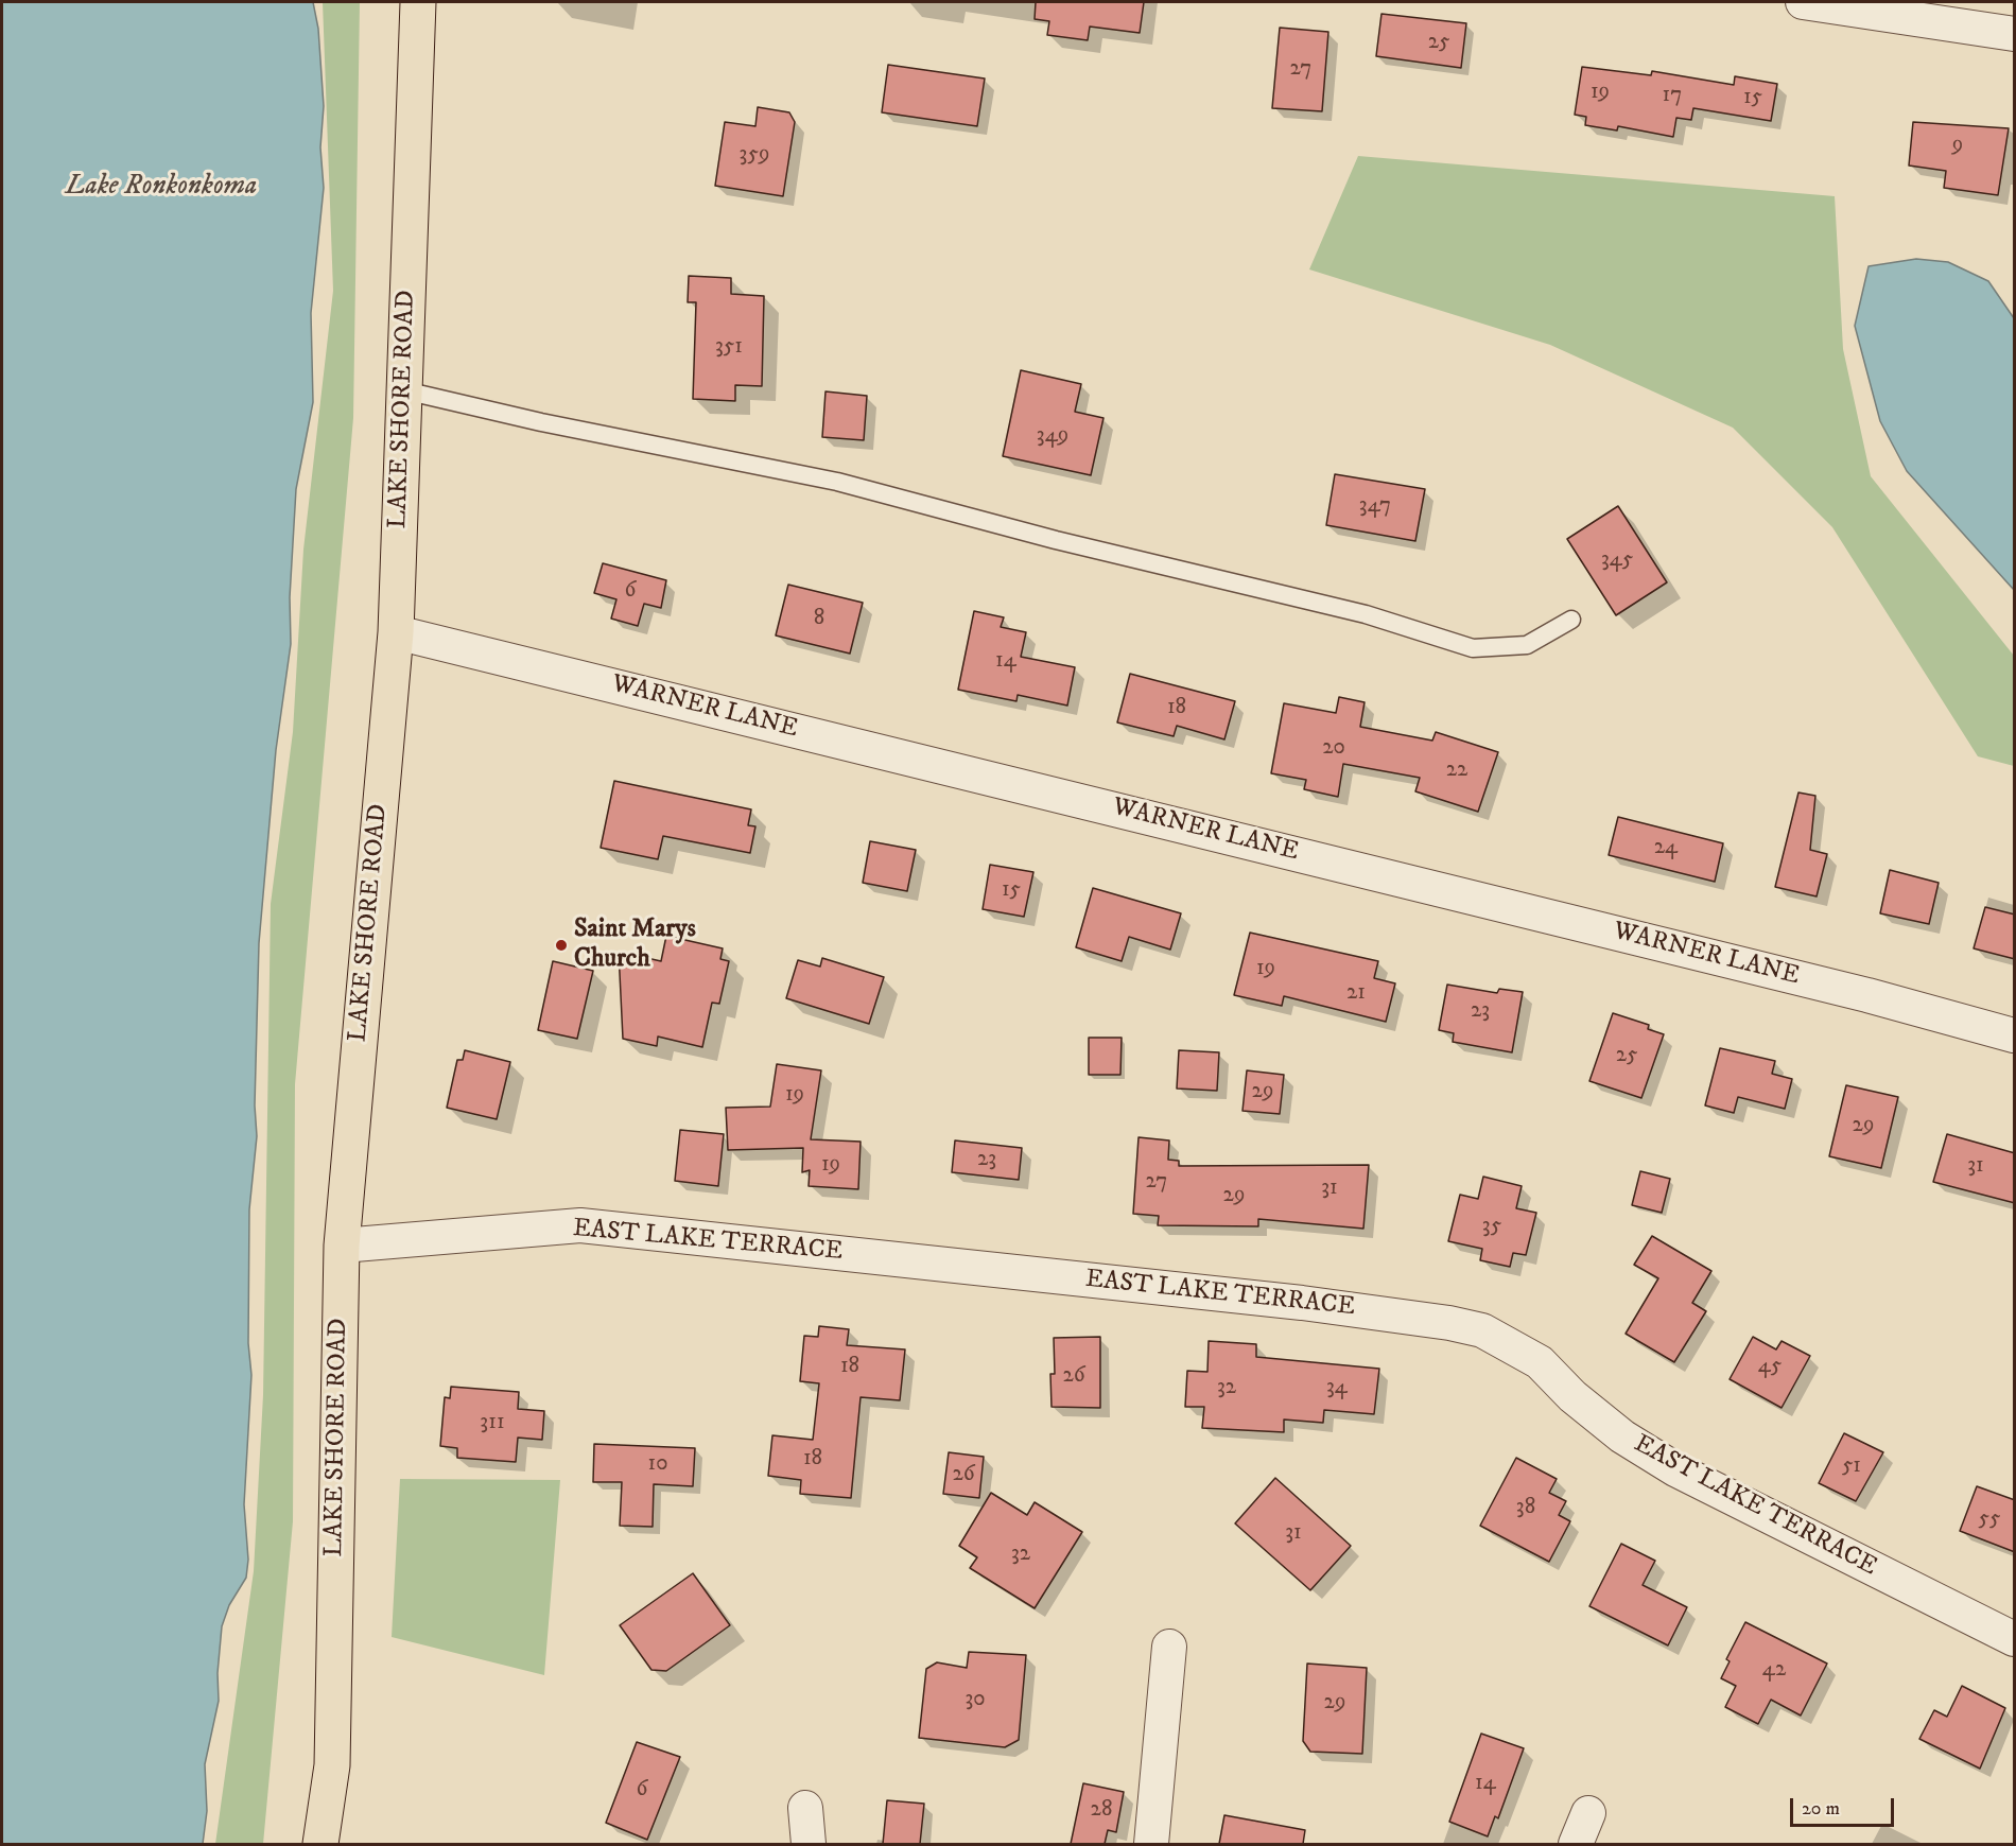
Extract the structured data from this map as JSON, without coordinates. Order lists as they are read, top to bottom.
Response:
{
  "streets": {
    "main road": ["LAKE SHORE ROAD"],
    "street": ["WARNER LANE", "EAST LAKE TERRACE"]
  },
  "crossings": [
    ["LAKE SHORE ROAD", "WARNER LANE"],
    ["LAKE SHORE ROAD", "EAST LAKE TERRACE"]
  ],
  "water": ["Lake Ronkonkoma"],
  "places": ["Saint Marys Church"],
  "house_numbers": [
    "25",
    "27",
    "19",
    "17",
    "15",
    "9",
    "359",
    "351",
    "349",
    "347",
    "345",
    "6",
    "8",
    "14",
    "18",
    "20",
    "22",
    "24",
    "15",
    "19",
    "21",
    "23",
    "25",
    "29",
    "19",
    "29",
    "23",
    "19",
    "31",
    "27",
    "31",
    "29",
    "35",
    "18",
    "45",
    "26",
    "32",
    "34",
    "311",
    "18",
    "10",
    "51",
    "26",
    "38",
    "55",
    "31",
    "32",
    "42",
    "30",
    "29",
    "14",
    "6",
    "28"
  ],
  "scale_bar": "20 m"
}
